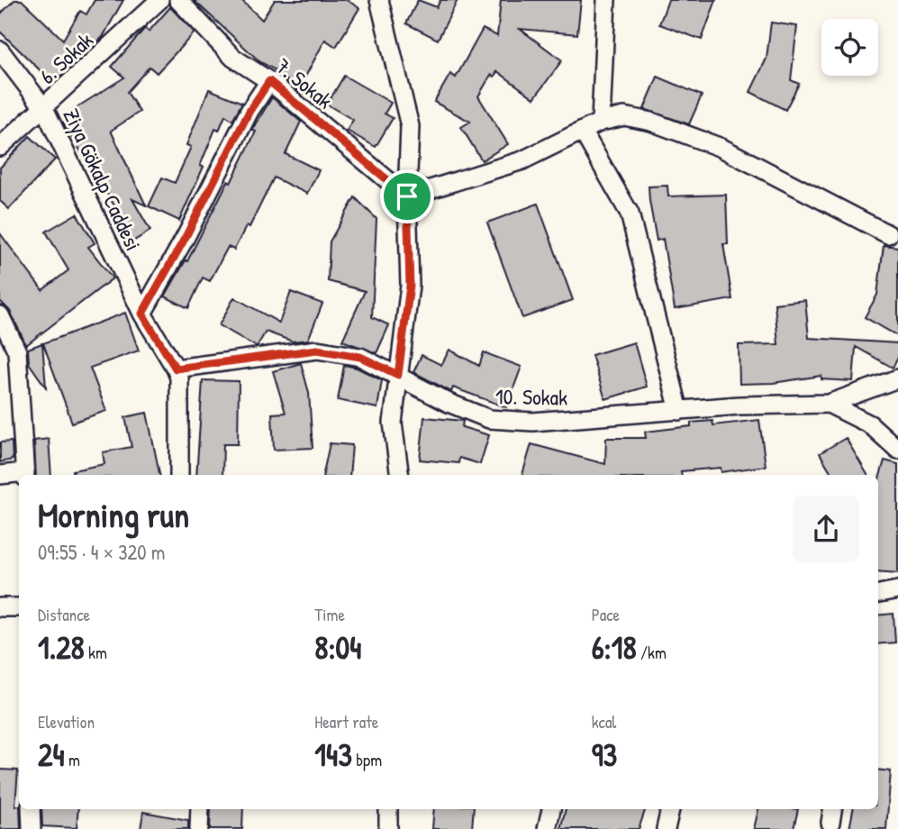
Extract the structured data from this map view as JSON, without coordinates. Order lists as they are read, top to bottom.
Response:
{
  "streets": {
    "street": [
      "6. Sokak",
      "7. Sokak",
      "Ziya Gökalp Caddesi",
      "10. Sokak"
    ]
  },
  "crossings": [
    ["6. Sokak", "Ziya Gökalp Caddesi"],
    ["Ziya Gökalp Caddesi", "10. Sokak"]
  ],
  "page": {
    "heading": ["Morning run", "09:55 · 4 × 320 m"],
    "stats": [
      ["Distance", "1.28 km"],
      ["Time", "8:04"],
      ["Pace", "6:18 /km"],
      ["Elevation", "24 m"],
      ["Heart rate", "143 bpm"],
      ["kcal", "93"]
    ]
  }
}
